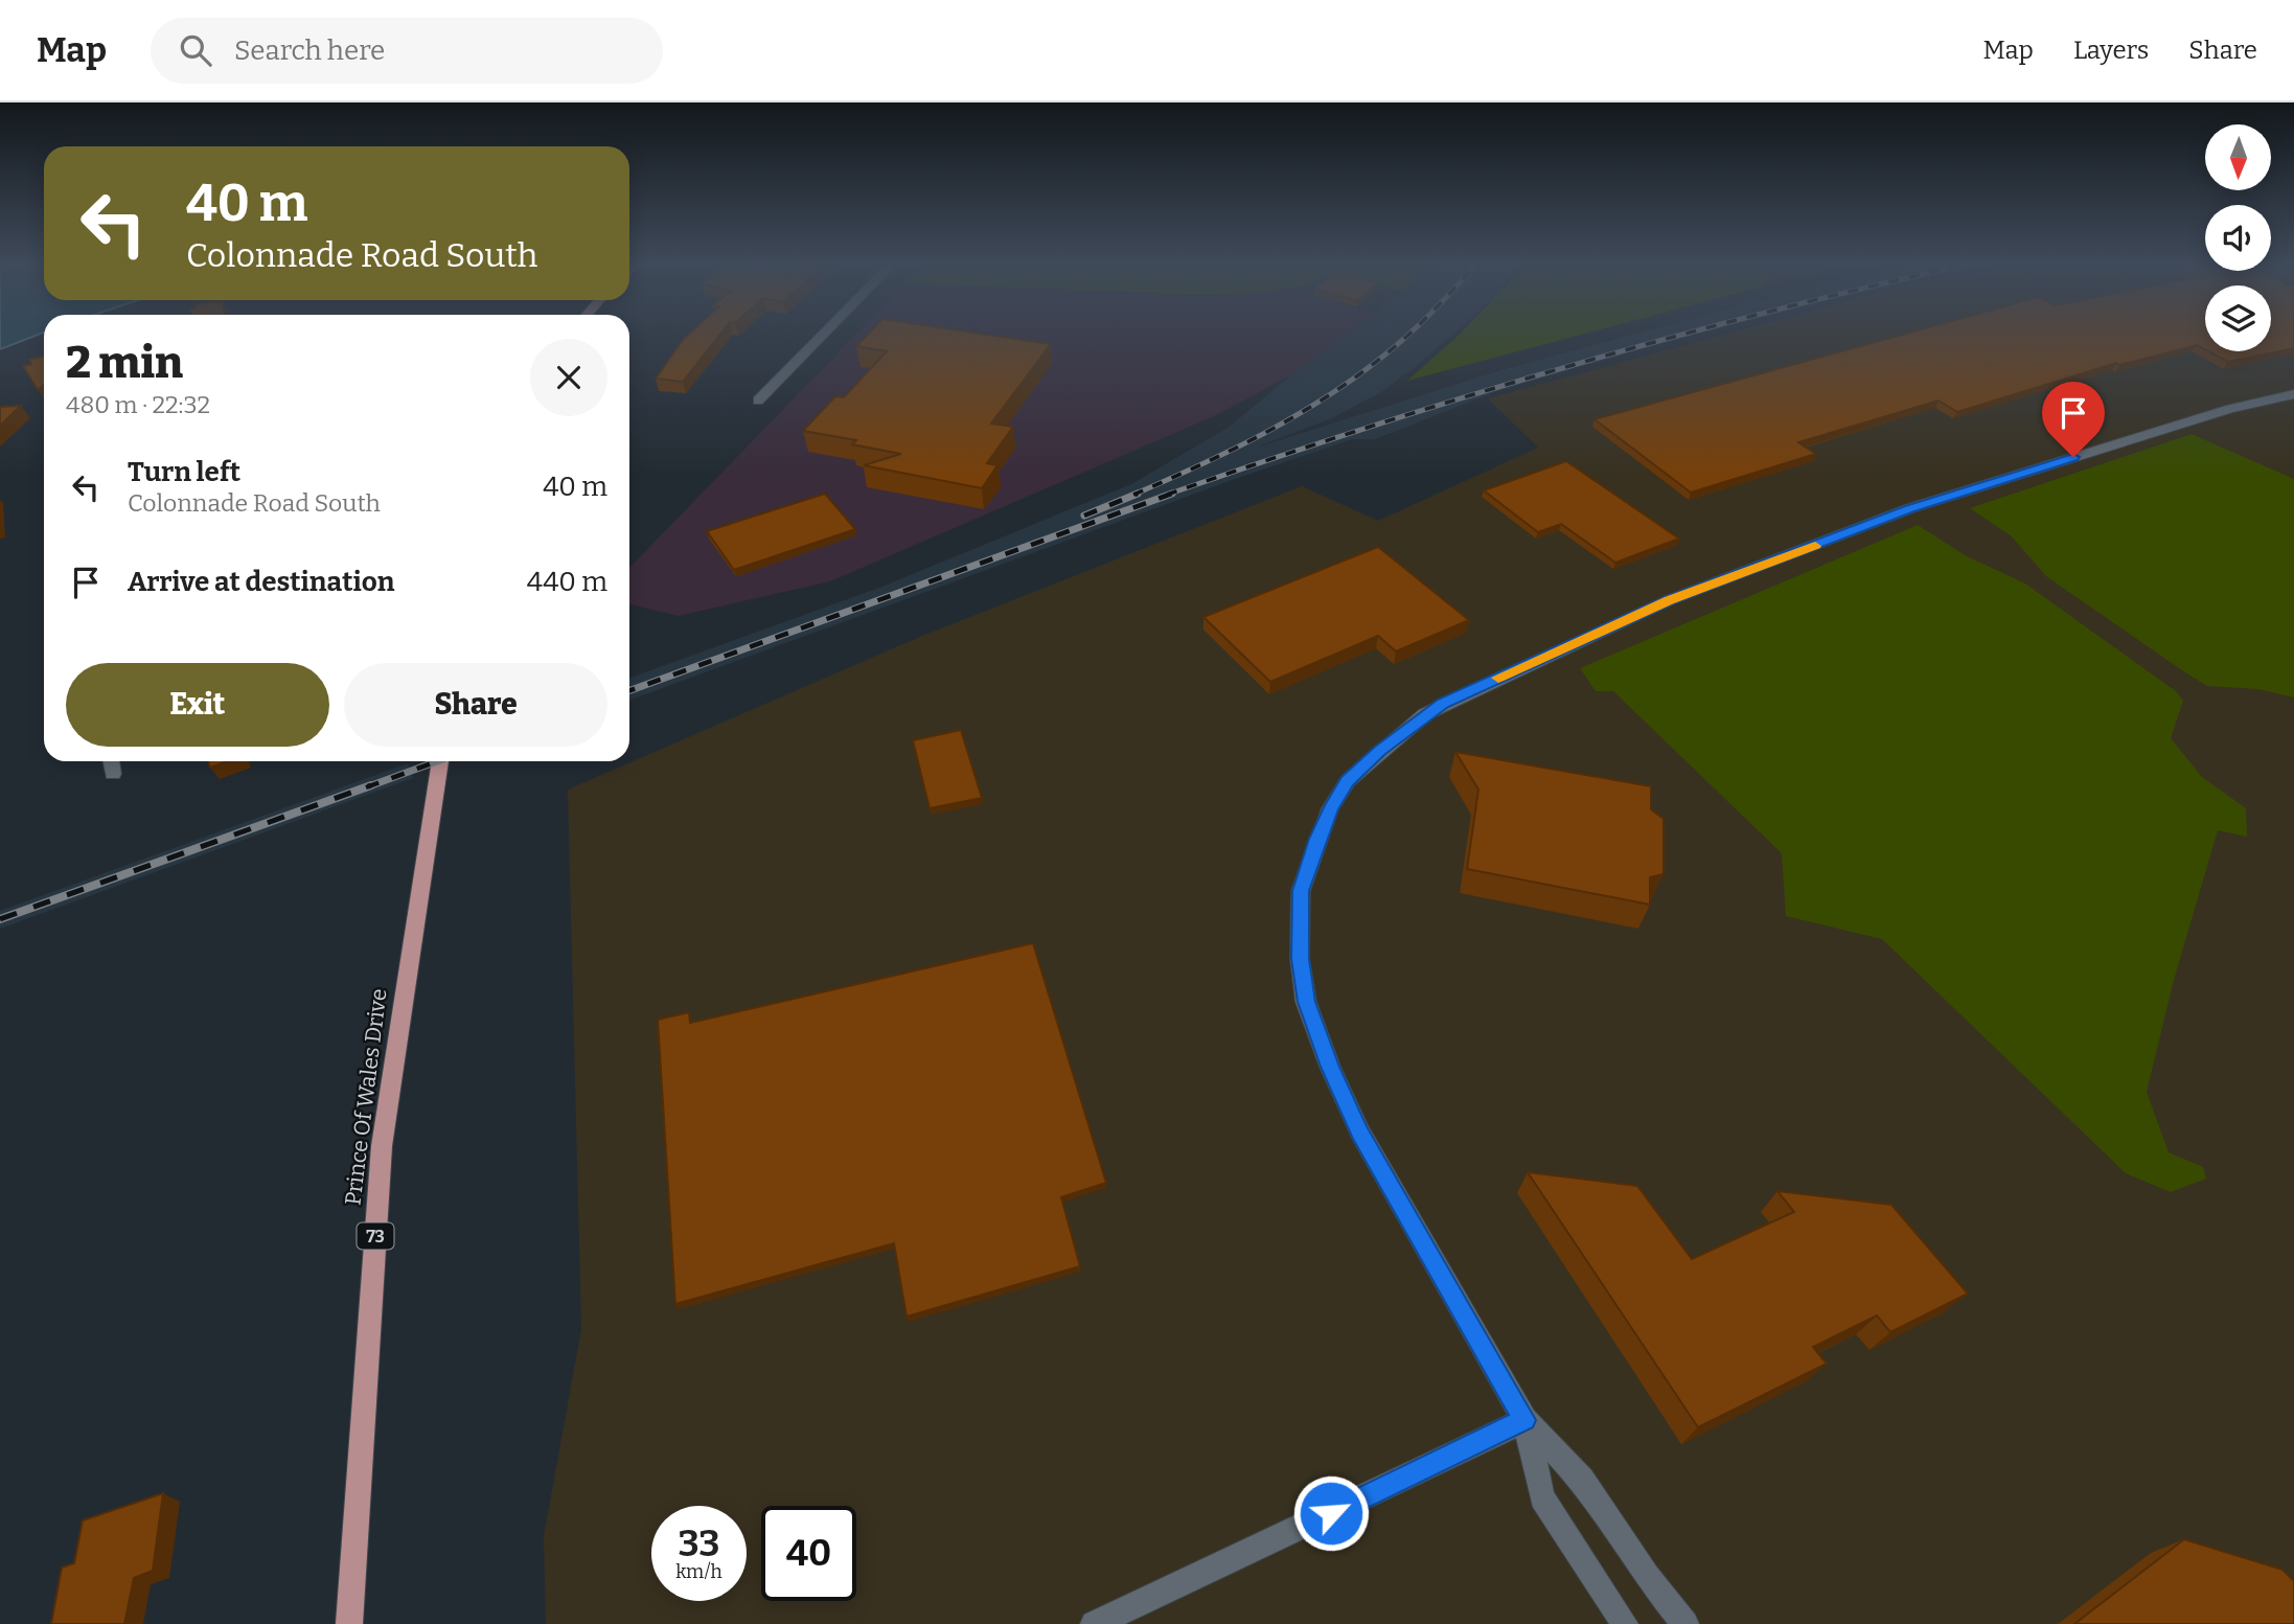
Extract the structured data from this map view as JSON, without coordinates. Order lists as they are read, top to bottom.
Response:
{
  "streets": {
    "main road": ["Prince Of Wales Drive", "73"]
  },
  "north": "bottom",
  "page": {
    "header": "Map",
    "search": "Search here",
    "nav": ["Map", "Layers", "Share"],
    "turn": ["40 m", "Colonnade Road South"],
    "heading": ["2 min", "480 m · 22:32"],
    "list": [
      {
        "name": "Turn left",
        "note": "Colonnade Road South",
        "value": "40 m"
      },
      {
        "name": "Arrive at destination",
        "value": "440 m"
      }
    ],
    "buttons": ["Exit", "Share"],
    "speed": "33 km/h",
    "limit": "40"
  }
}
